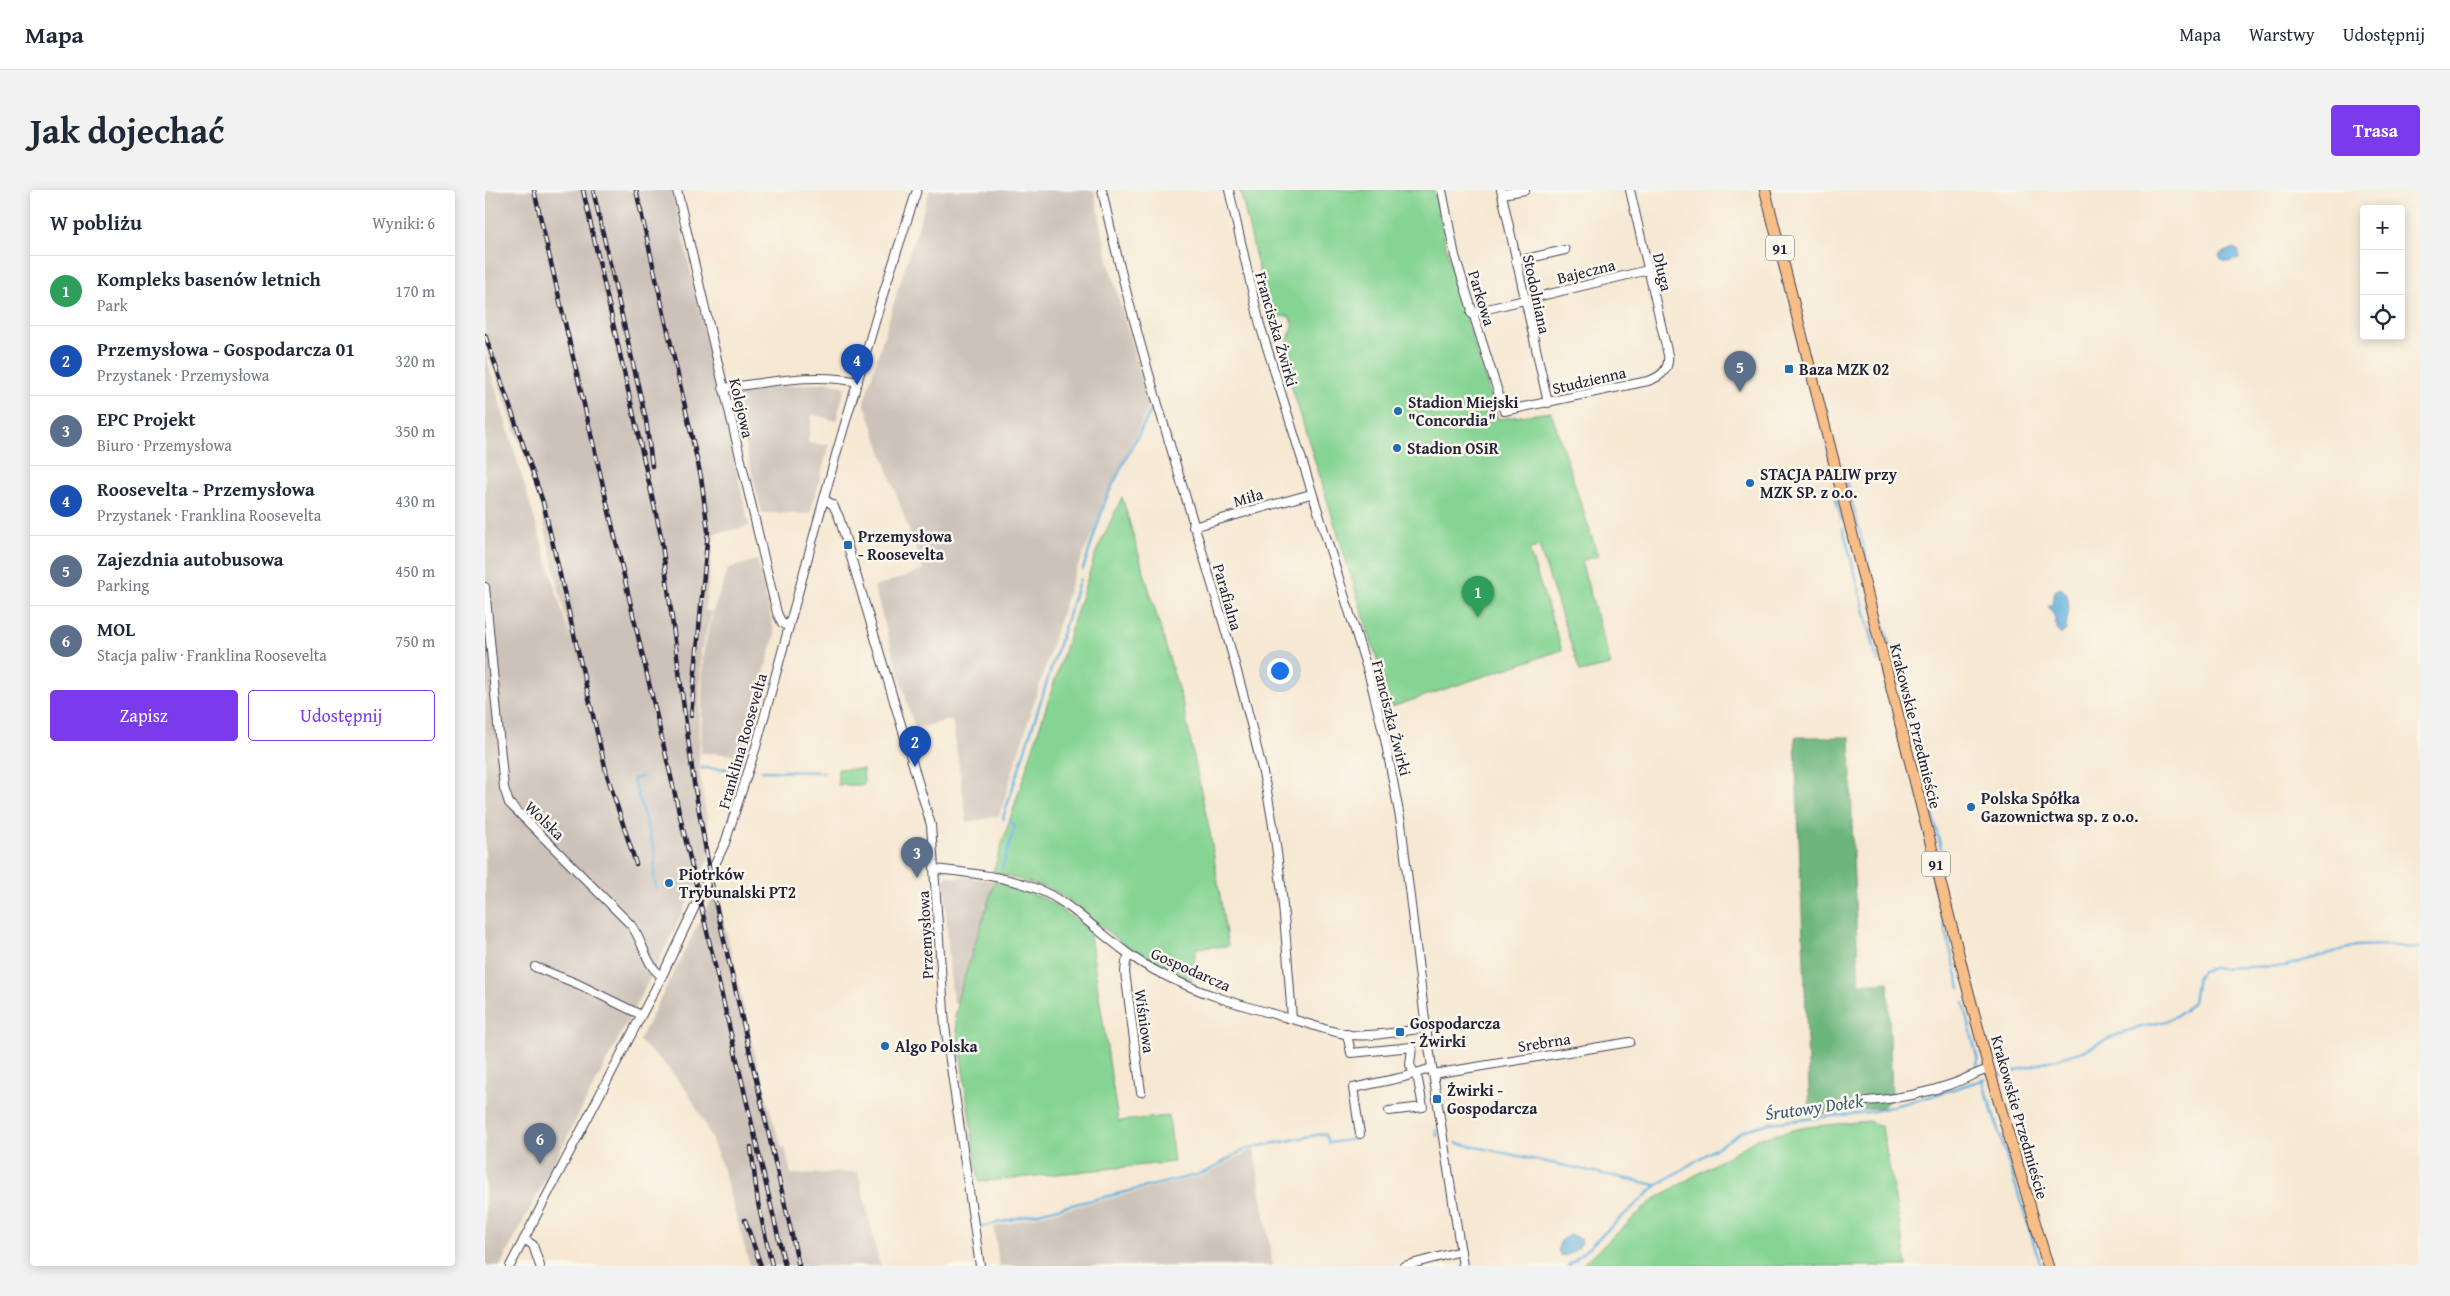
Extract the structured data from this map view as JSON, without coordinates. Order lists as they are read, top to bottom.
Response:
{
  "streets": {
    "main road": ["91", "Krakowskie Przedmieście"],
    "street": [
      "Bajeczna",
      "Długa",
      "Stodolniana",
      "Parkowa",
      "Franciszka Żwirki",
      "Studzienna",
      "Kolejowa",
      "Miła",
      "Parafialna",
      "Franklina Roosevelta",
      "Wolska",
      "Przemysłowa",
      "Gospodarcza",
      "Wiśniowa",
      "Srebrna"
    ]
  },
  "crossings": [
    ["Bajeczna", "Długa"],
    ["Bajeczna", "Stodolniana"],
    ["Bajeczna", "Parkowa"],
    ["Długa", "Studzienna"],
    ["Stodolniana", "Studzienna"],
    ["Parkowa", "Studzienna"],
    ["Franciszka Żwirki", "Miła"],
    ["Franciszka Żwirki", "Gospodarcza"],
    ["Franciszka Żwirki", "Srebrna"],
    ["Kolejowa", "Franklina Roosevelta"],
    ["Miła", "Parafialna"],
    ["Parafialna", "Gospodarcza"],
    ["Franklina Roosevelta", "Wolska"],
    ["Franklina Roosevelta", "Przemysłowa"],
    ["Przemysłowa", "Gospodarcza"],
    ["Gospodarcza", "Wiśniowa"]
  ],
  "water": ["Śrutowy Dołek"],
  "places": {
    "transit": [
      "Baza MZK 02",
      "Przemysłowa - Roosevelta",
      "Gospodarcza - Żwirki",
      "Żwirki - Gospodarcza"
    ],
    "other": [
      "Stadion Miejski \"Concordia\"",
      "Stadion OSiR",
      "STACJA PALIW przy MZK SP. z o.o.",
      "Polska Spółka Gazownictwa sp. z o.o.",
      "Piotrków Trybunalski PT2",
      "Algo Polska"
    ]
  },
  "page": {
    "header": "Mapa",
    "nav": ["Mapa", "Warstwy", "Udostępnij"],
    "title": "Jak dojechać",
    "buttons": [
      "Trasa",
      ["Zapisz", "Udostępnij"]
    ],
    "heading": ["W pobliżu", "Wyniki: 6"],
    "map_buttons": ["+", "−"],
    "list": [
      {
        "mark": "1",
        "name": "Kompleks basenów letnich",
        "note": "Park",
        "value": "170 m"
      },
      {
        "mark": "2",
        "name": "Przemysłowa - Gospodarcza 01",
        "note": "Przystanek · Przemysłowa",
        "value": "320 m"
      },
      {
        "mark": "3",
        "name": "EPC Projekt",
        "note": "Biuro · Przemysłowa",
        "value": "350 m"
      },
      {
        "mark": "4",
        "name": "Roosevelta - Przemysłowa",
        "note": "Przystanek · Franklina Roosevelta",
        "value": "430 m"
      },
      {
        "mark": "5",
        "name": "Zajezdnia autobusowa",
        "note": "Parking",
        "value": "450 m"
      },
      {
        "mark": "6",
        "name": "MOL",
        "note": "Stacja paliw · Franklina Roosevelta",
        "value": "750 m"
      }
    ],
    "pins": [
      "4",
      "5",
      "1",
      "2",
      "3",
      "6"
    ]
  }
}
